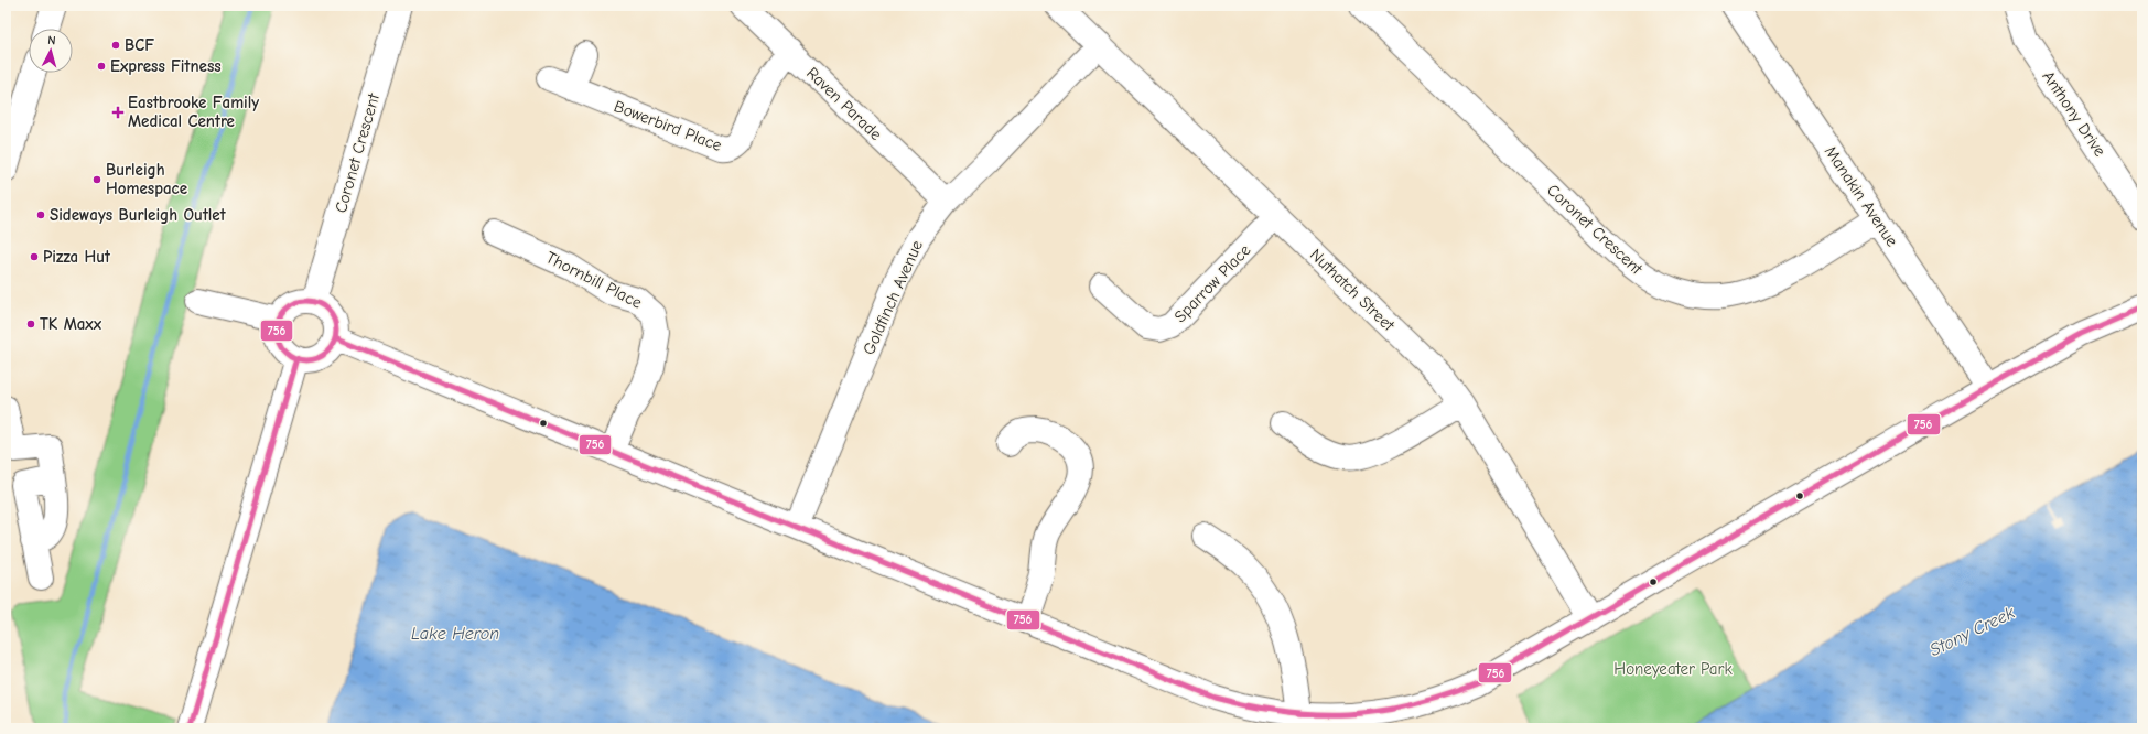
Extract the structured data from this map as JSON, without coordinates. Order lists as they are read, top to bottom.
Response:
{
  "streets": {
    "street": [
      "Raven Parade",
      "Anthony Drive",
      "Bowerbird Place",
      "Coronet Crescent",
      "Manakin Avenue",
      "Thornbill Place",
      "Sparrow Place",
      "Nuthatch Street",
      "Goldfinch Avenue"
    ]
  },
  "crossings": [
    ["Raven Parade", "Bowerbird Place"],
    ["Raven Parade", "Goldfinch Avenue"],
    ["Coronet Crescent", "Manakin Avenue"],
    ["Sparrow Place", "Nuthatch Street"],
    ["Nuthatch Street", "Goldfinch Avenue"]
  ],
  "water": ["Stony Creek", "Lake Heron"],
  "parks": ["Honeyeater Park"],
  "places": {
    "other": [
      "BCF",
      "Express Fitness",
      "Burleigh Homespace",
      "Sideways Burleigh Outlet",
      "Pizza Hut",
      "TK Maxx"
    ],
    "health": ["Eastbrooke Family Medical Centre"]
  },
  "lines": ["transit line 756"],
  "north": "top"
}
